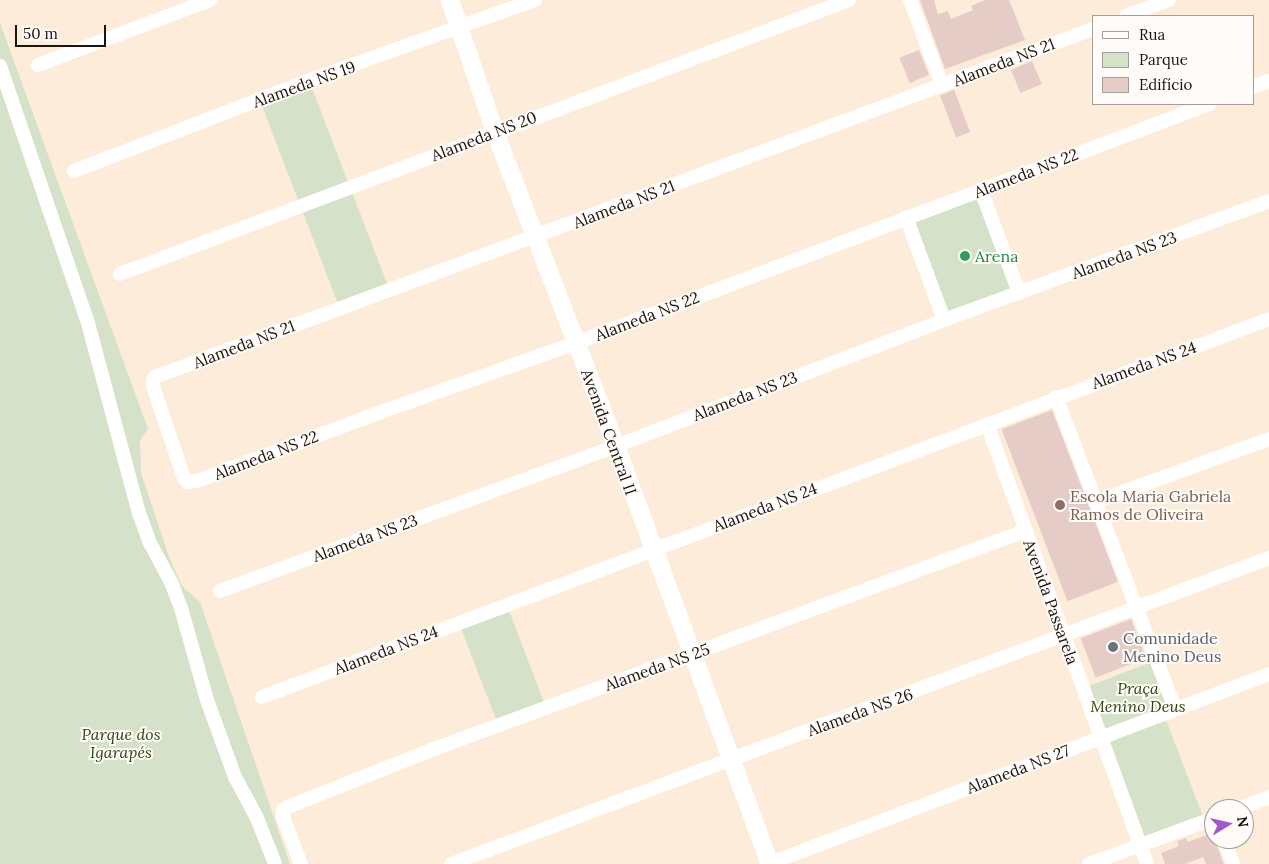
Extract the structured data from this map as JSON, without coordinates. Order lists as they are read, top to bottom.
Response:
{
  "streets": {
    "street": [
      "Alameda NS 21",
      "Alameda NS 19",
      "Alameda NS 20",
      "Alameda NS 22",
      "Alameda NS 23",
      "Alameda NS 24",
      "Avenida Central II",
      "Avenida Passarela",
      "Alameda NS 25",
      "Alameda NS 26",
      "Alameda NS 27"
    ]
  },
  "crossings": [
    ["Alameda NS 21", "Alameda NS 22"],
    ["Alameda NS 21", "Avenida Central II"],
    ["Alameda NS 19", "Avenida Central II"],
    ["Alameda NS 20", "Avenida Central II"],
    ["Alameda NS 22", "Avenida Central II"],
    ["Alameda NS 23", "Avenida Central II"],
    ["Alameda NS 24", "Avenida Central II"],
    ["Alameda NS 24", "Avenida Passarela"],
    ["Avenida Central II", "Alameda NS 25"],
    ["Avenida Central II", "Alameda NS 26"],
    ["Avenida Central II", "Alameda NS 27"],
    ["Avenida Passarela", "Alameda NS 25"],
    ["Avenida Passarela", "Alameda NS 26"],
    ["Avenida Passarela", "Alameda NS 27"]
  ],
  "parks": ["Praça Menino Deus", "Parque dos Igarapés"],
  "places": ["Arena", "Escola Maria Gabriela Ramos de Oliveira", "Comunidade Menino Deus"],
  "legend": ["Rua", "Parque", "Edifício"],
  "scale_bar": "50 m",
  "north": "right"
}
